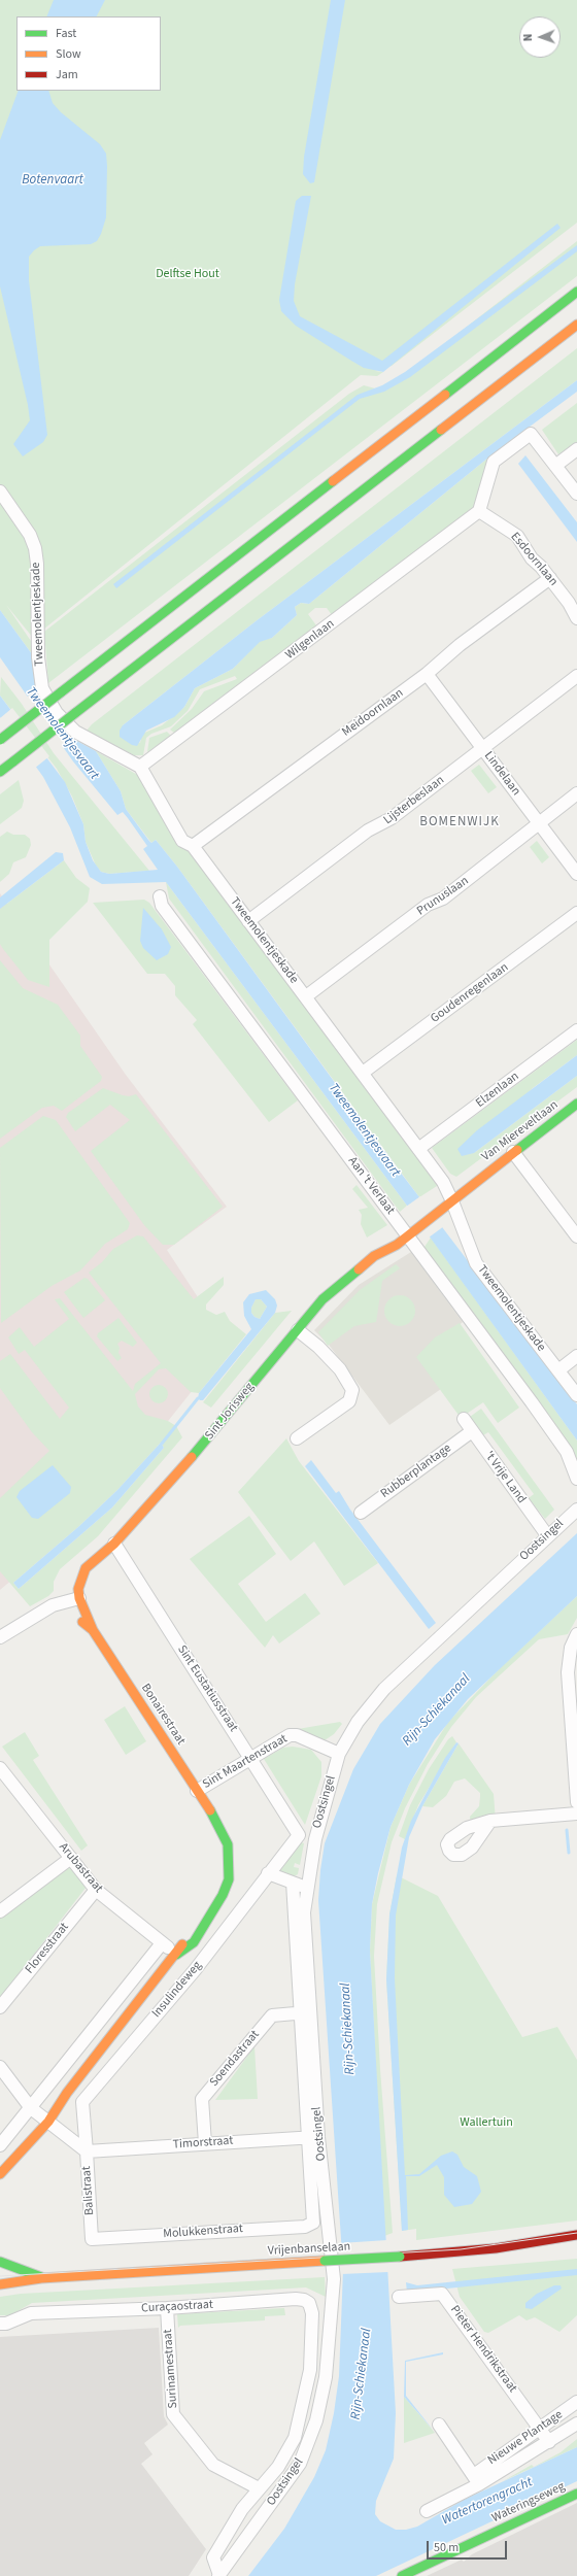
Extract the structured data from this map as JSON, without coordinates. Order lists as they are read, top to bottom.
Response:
{
  "streets": {
    "main road": [
      "Van Miereveltlaan",
      "Sint Jorisweg",
      "Bonairestraat",
      "Insulindeweg",
      "Vrijenbanselaan",
      "Wateringseweg"
    ],
    "street": [
      "Esdoornlaan",
      "Tweemolentjeskade",
      "Wilgenlaan",
      "Meidoornlaan",
      "Lindelaan",
      "Lijsterbeslaan",
      "Prunuslaan",
      "Goudenregenlaan",
      "Elzenlaan",
      "Aan 't Verlaat",
      "Rubberplantage",
      "'t Vrije Land",
      "Oostsingel",
      "Sint Eustatiusstraat",
      "Sint Maartenstraat",
      "Arubastraat",
      "Floresstraat",
      "Soendastraat",
      "Timorstraat",
      "Balistraat",
      "Molukkenstraat",
      "Curaçaostraat",
      "Pieter Hendrikstraat",
      "Surinamestraat",
      "Nieuwe Plantage"
    ]
  },
  "crossings": [
    ["Esdoornlaan", "Wilgenlaan"],
    ["Esdoornlaan", "Meidoornlaan"],
    ["Tweemolentjeskade", "Wilgenlaan"],
    ["Tweemolentjeskade", "Meidoornlaan"],
    ["Tweemolentjeskade", "Lijsterbeslaan"],
    ["Tweemolentjeskade", "Prunuslaan"],
    ["Tweemolentjeskade", "Goudenregenlaan"],
    ["Tweemolentjeskade", "Elzenlaan"],
    ["Tweemolentjeskade", "Van Miereveltlaan"],
    ["Meidoornlaan", "Lindelaan"],
    ["Lindelaan", "Lijsterbeslaan"],
    ["Lindelaan", "Prunuslaan"],
    ["Van Miereveltlaan", "Aan 't Verlaat"],
    ["Van Miereveltlaan", "Sint Jorisweg"],
    ["Aan 't Verlaat", "Sint Jorisweg"],
    ["Sint Jorisweg", "Sint Eustatiusstraat"],
    ["Sint Jorisweg", "Bonairestraat"],
    ["Rubberplantage", "'t Vrije Land"],
    ["'t Vrije Land", "Oostsingel"],
    ["Oostsingel", "Sint Maartenstraat"],
    ["Oostsingel", "Soendastraat"],
    ["Oostsingel", "Timorstraat"],
    ["Oostsingel", "Molukkenstraat"],
    ["Oostsingel", "Curaçaostraat"],
    ["Oostsingel", "Surinamestraat"],
    ["Sint Eustatiusstraat", "Sint Maartenstraat"],
    ["Sint Eustatiusstraat", "Insulindeweg"],
    ["Bonairestraat", "Sint Maartenstraat"],
    ["Bonairestraat", "Insulindeweg"],
    ["Arubastraat", "Floresstraat"],
    ["Arubastraat", "Insulindeweg"],
    ["Insulindeweg", "Timorstraat"],
    ["Insulindeweg", "Balistraat"],
    ["Soendastraat", "Timorstraat"],
    ["Timorstraat", "Balistraat"],
    ["Balistraat", "Molukkenstraat"],
    ["Curaçaostraat", "Surinamestraat"],
    ["Pieter Hendrikstraat", "Nieuwe Plantage"]
  ],
  "districts": ["BOMENWIJK"],
  "water": [
    "Botenvaart",
    "Tweemolentjesvaart",
    "Rijn-Schiekanaal",
    "Watertorengracht"
  ],
  "parks": ["Delftse Hout", "Wallertuin"],
  "legend": ["Fast", "Slow", "Jam"],
  "scale_bar": "50 m",
  "north": "left"
}
